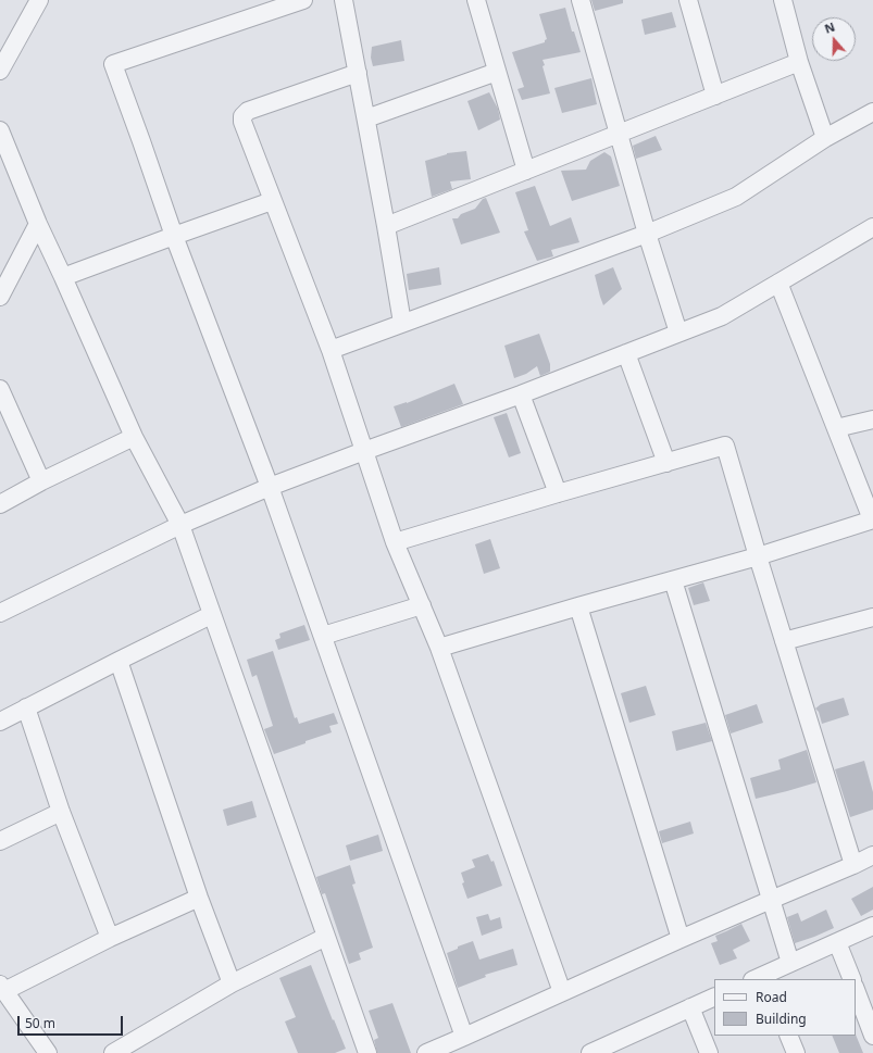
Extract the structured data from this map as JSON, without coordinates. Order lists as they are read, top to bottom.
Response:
{
  "legend": ["Road", "Building"],
  "scale_bar": "50 m",
  "north": "top"
}
